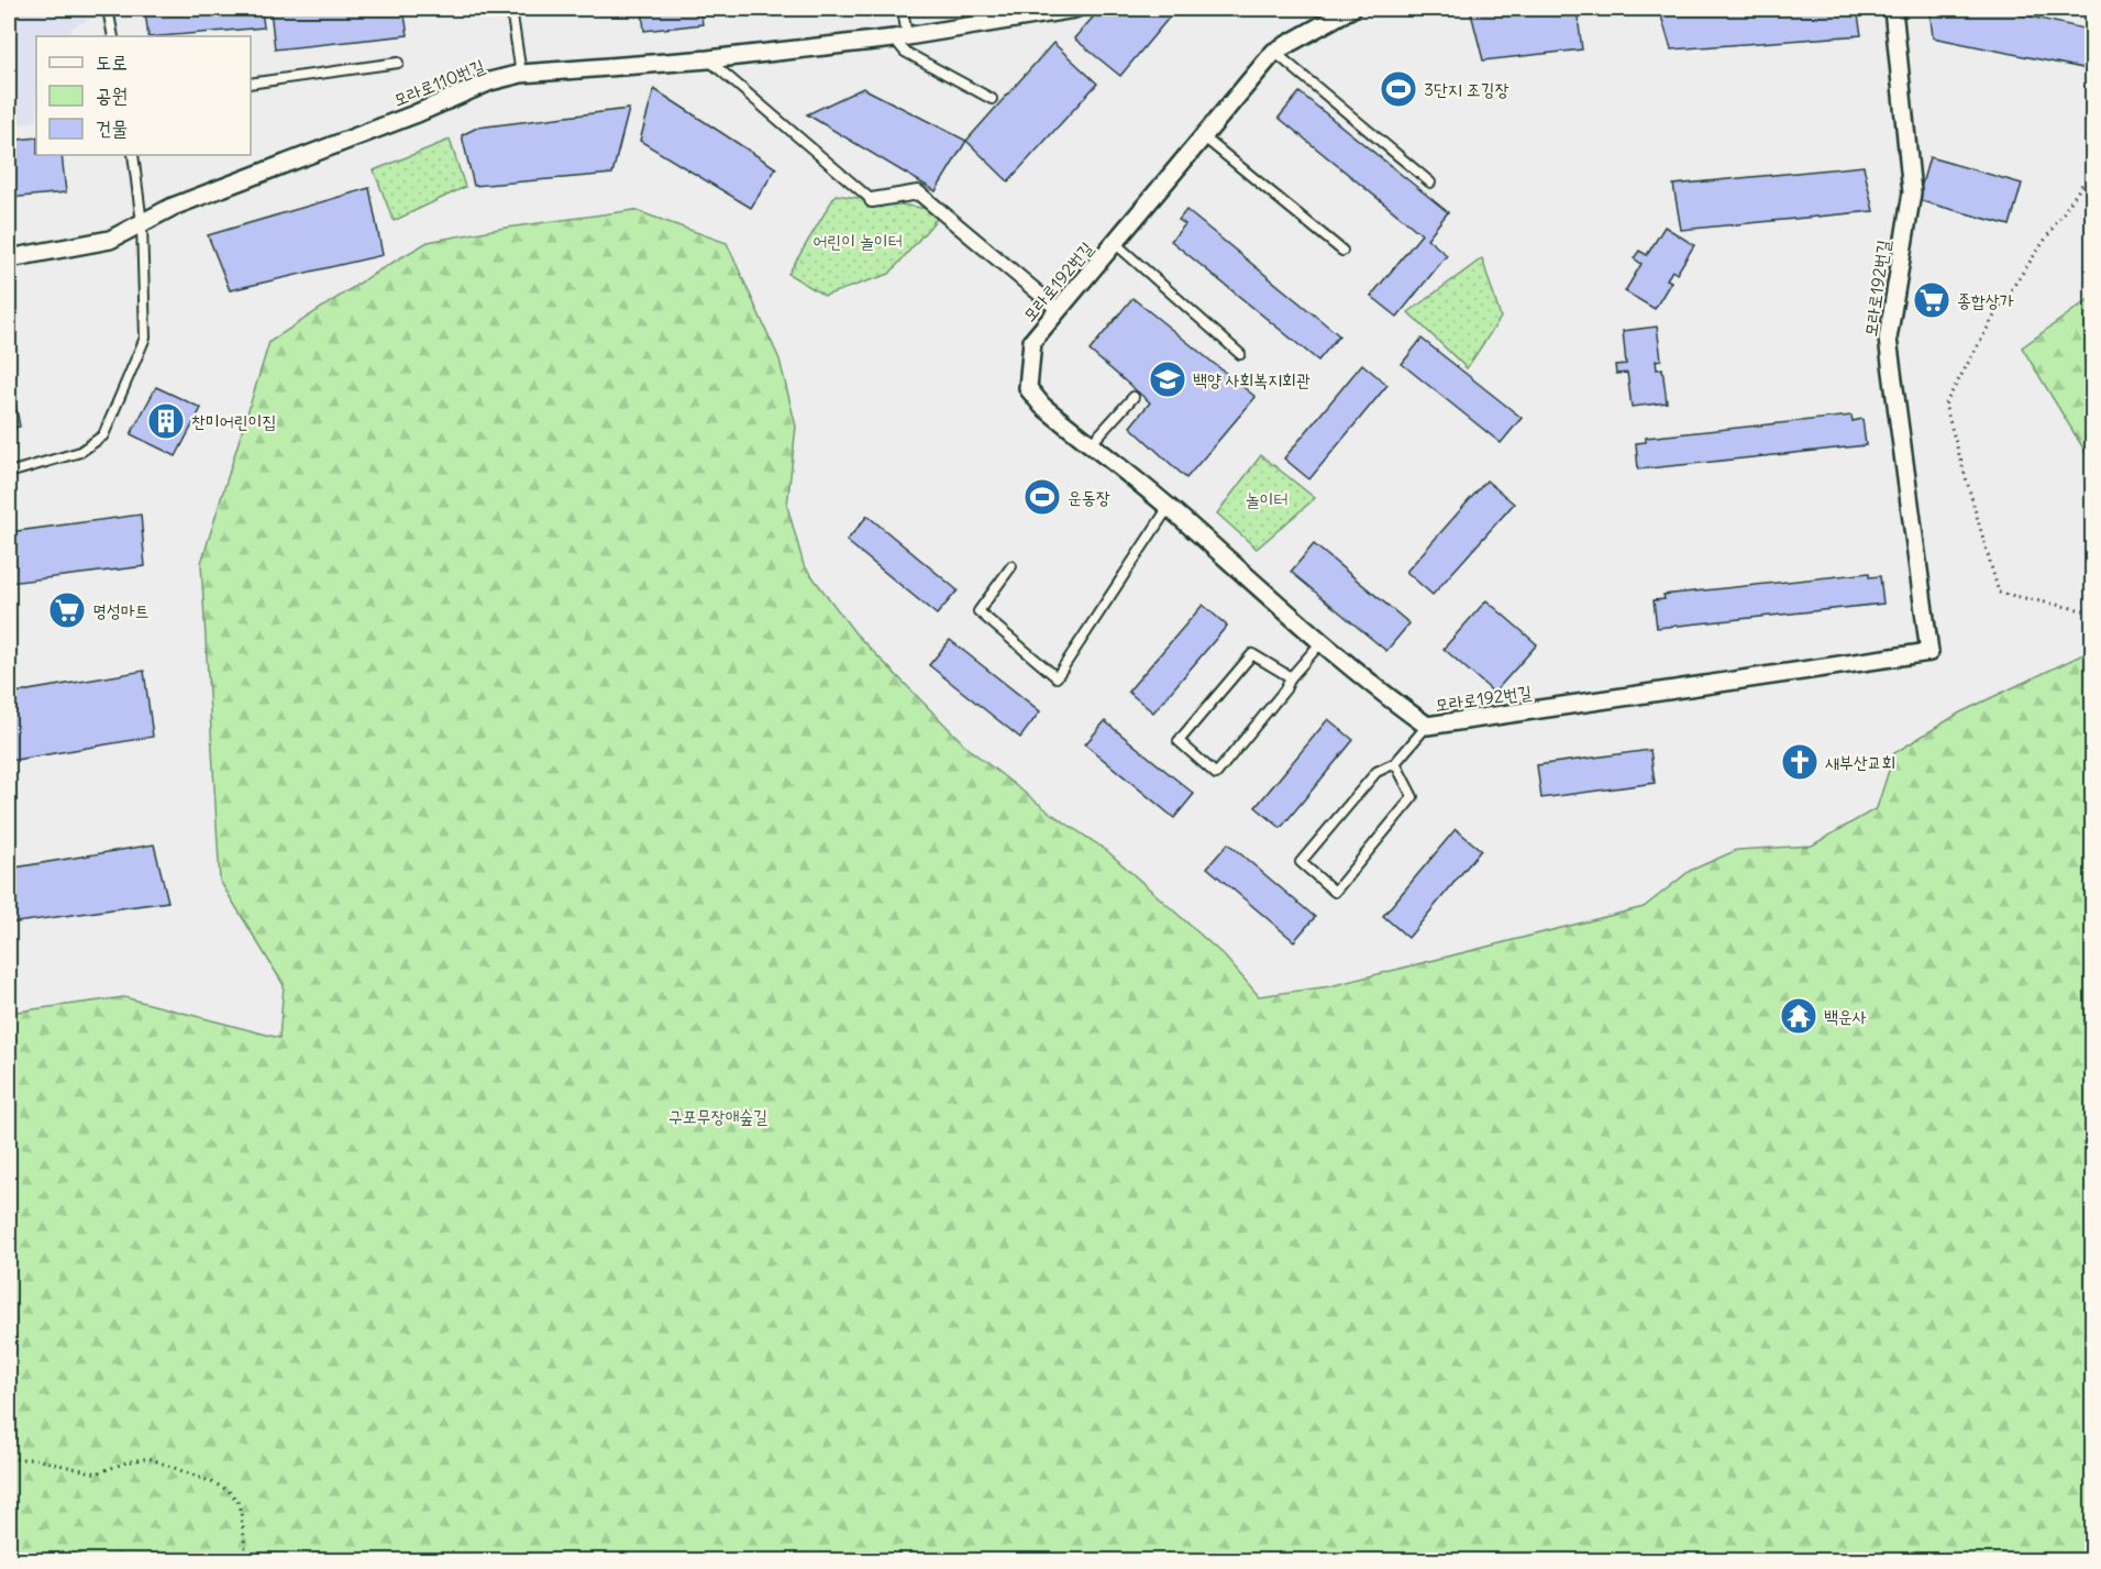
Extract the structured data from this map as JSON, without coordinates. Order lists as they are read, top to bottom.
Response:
{
  "streets": {
    "street": ["모라로110번길", "모라로192번길"]
  },
  "parks": ["어린이 놀이터", "놀이터", "구포무장애숲길"],
  "places": {
    "sports": ["3단지 조깅장", "운동장"],
    "supermarket": ["종합상가", "명성마트"],
    "school or university": ["백양 사회복지회관"],
    "building": ["찬미어린이집"],
    "church": ["새부산교회"],
    "temple": ["백운사"]
  },
  "legend": ["도로", "공원", "건물"]
}
